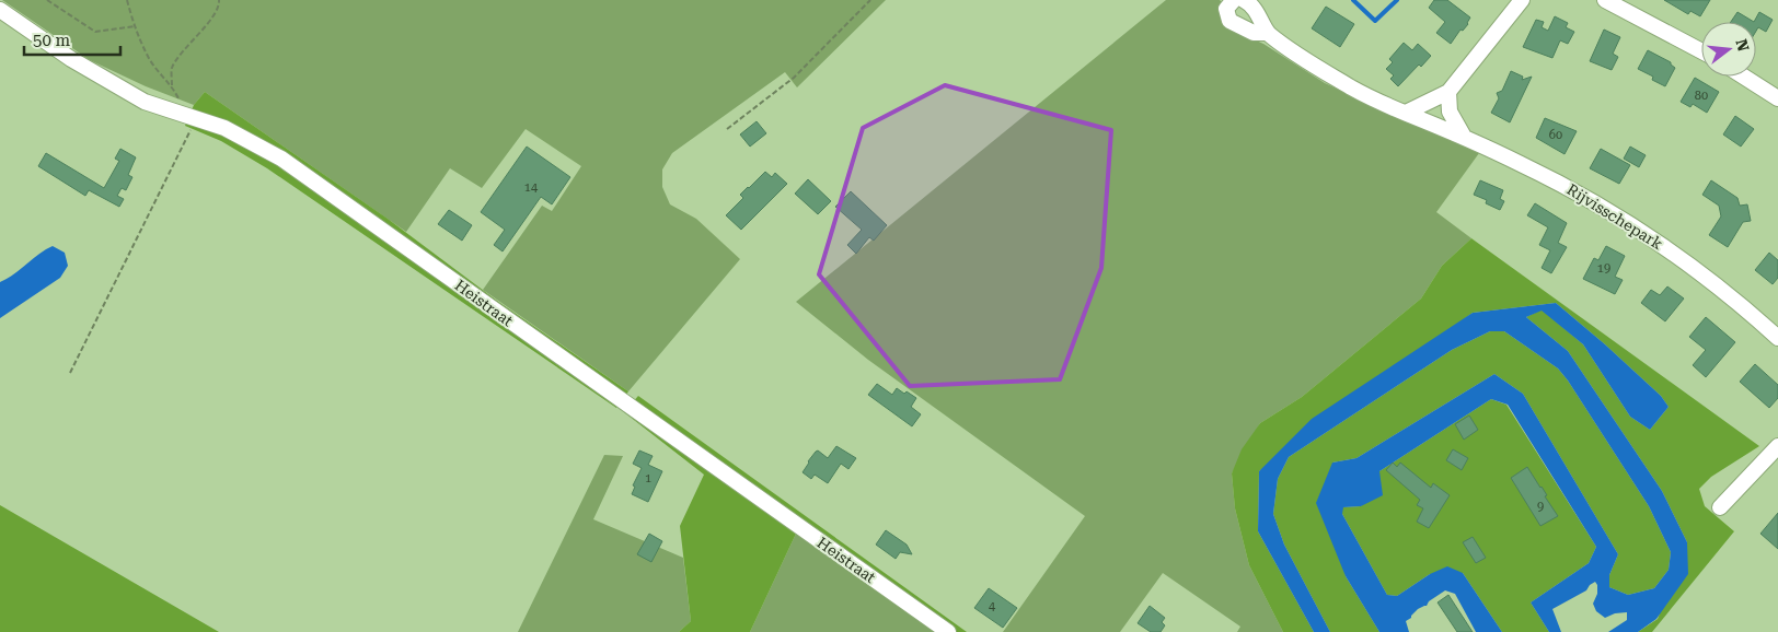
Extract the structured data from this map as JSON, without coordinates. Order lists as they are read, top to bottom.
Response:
{
  "streets": {
    "street": ["Rijvisschepark", "Heistraat"]
  },
  "house_numbers": [
    "80",
    "60",
    "14",
    "19",
    "1",
    "9",
    "4"
  ],
  "scale_bar": "50 m",
  "north": "right"
}
